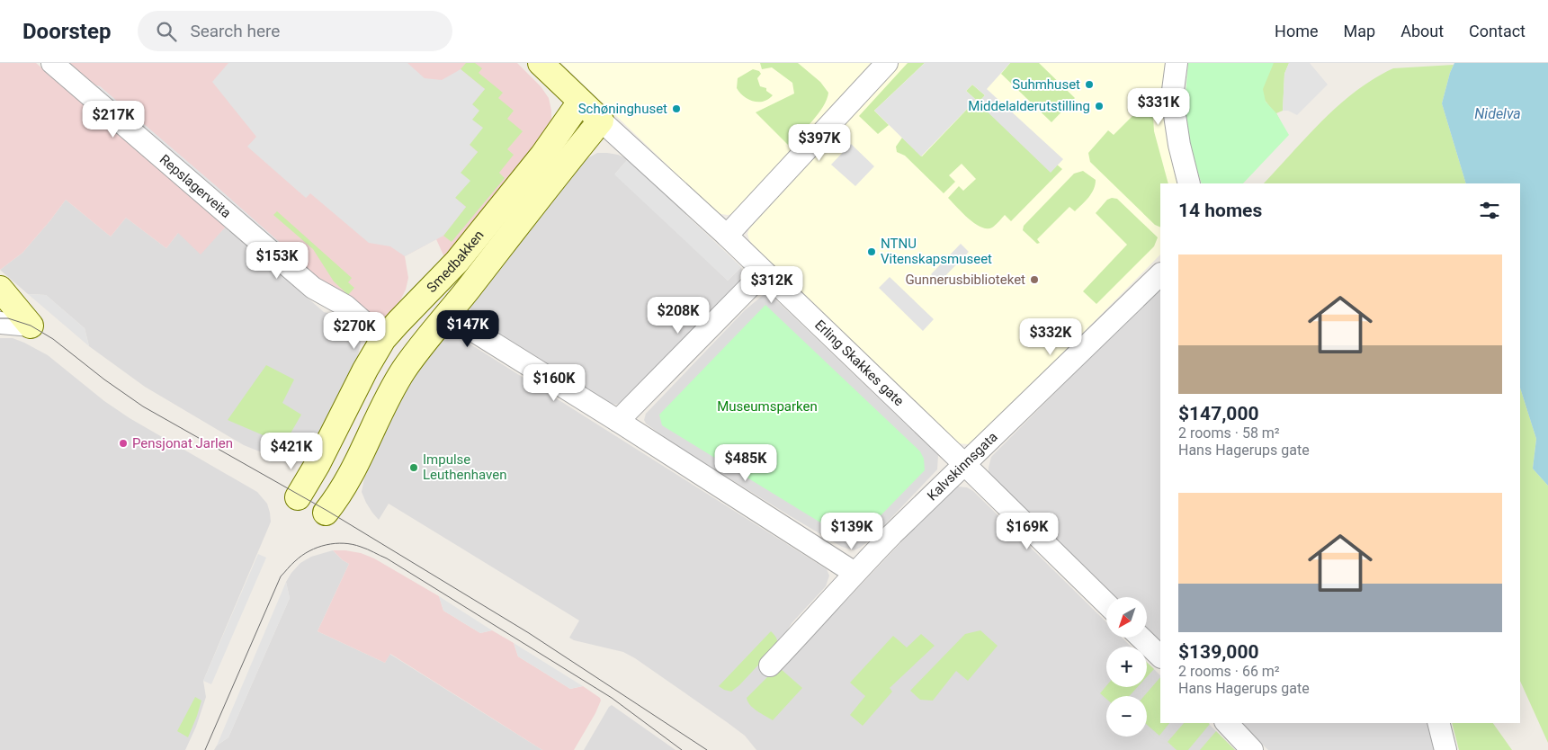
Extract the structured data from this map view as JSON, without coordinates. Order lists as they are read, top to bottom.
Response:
{
  "streets": {
    "street": [
      "Repslagerveita",
      "Smedbakken",
      "Erling Skakkes gate",
      "Kalvskinnsgata"
    ]
  },
  "crossings": [
    ["Repslagerveita", "Smedbakken"],
    ["Smedbakken", "Erling Skakkes gate"],
    ["Erling Skakkes gate", "Kalvskinnsgata"]
  ],
  "water": ["Nidelva"],
  "parks": ["Museumsparken"],
  "places": [
    "Suhmhuset",
    "Middelalderutstilling",
    "Schøninghuset",
    "NTNU Vitenskapsmuseet",
    "Gunnerusbiblioteket",
    "Pensjonat Jarlen",
    "Impulse Leuthenhaven"
  ],
  "north": "bottom left",
  "page": {
    "header": "Doorstep",
    "search": "Search here",
    "nav": [
      "Home",
      "Map",
      "About",
      "Contact"
    ],
    "price": [
      "$331K",
      "$217K",
      "$397K",
      "$153K",
      "$312K",
      "$208K",
      "$147K",
      "$270K",
      "$332K",
      "$160K",
      "$421K",
      "$485K",
      "$139K",
      "$169K"
    ],
    "heading": "14 homes",
    "list": [
      {
        "name": "$147,000",
        "note": "2 rooms · 58 m² · Hans Hagerups gate"
      },
      {
        "name": "$139,000",
        "note": "2 rooms · 66 m² · Hans Hagerups gate"
      }
    ],
    "map_buttons": ["+", "−"]
  }
}
